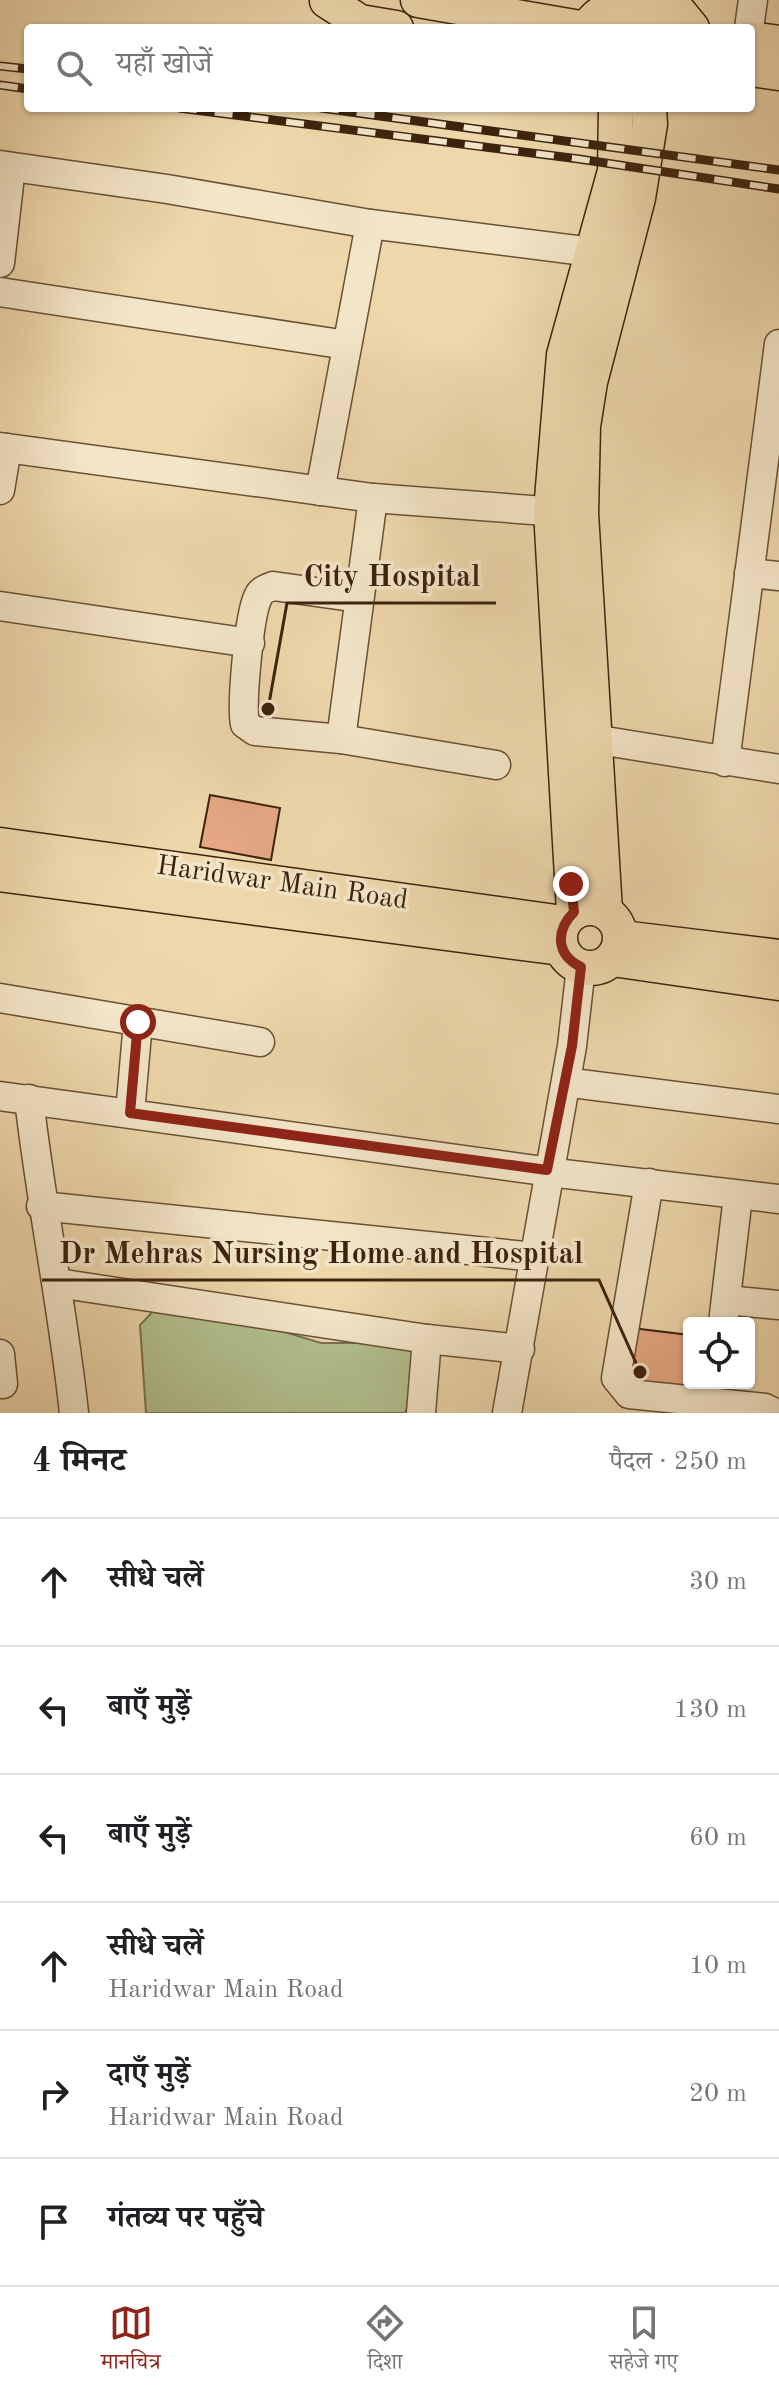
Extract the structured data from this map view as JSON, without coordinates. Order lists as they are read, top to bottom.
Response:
{
  "streets": {
    "main road": ["Haridwar Main Road"]
  },
  "places": ["City Hospital", "Dr Mehras Nursing Home and Hospital"],
  "page": {
    "search": "यहाँ खोजें",
    "heading": ["4 मिनट", "पैदल · 250 m"],
    "list": [
      ["सीधे चलें", "30 m"],
      ["बाएँ मुड़ें", "130 m"],
      ["बाएँ मुड़ें", "60 m"],
      ["सीधे चलें", "Haridwar Main Road", "10 m"],
      ["दाएँ मुड़ें", "Haridwar Main Road", "20 m"],
      "गंतव्य पर पहुँचे"
    ],
    "nav": ["मानचित्र", "दिशा", "सहेजे गए"]
  }
}
